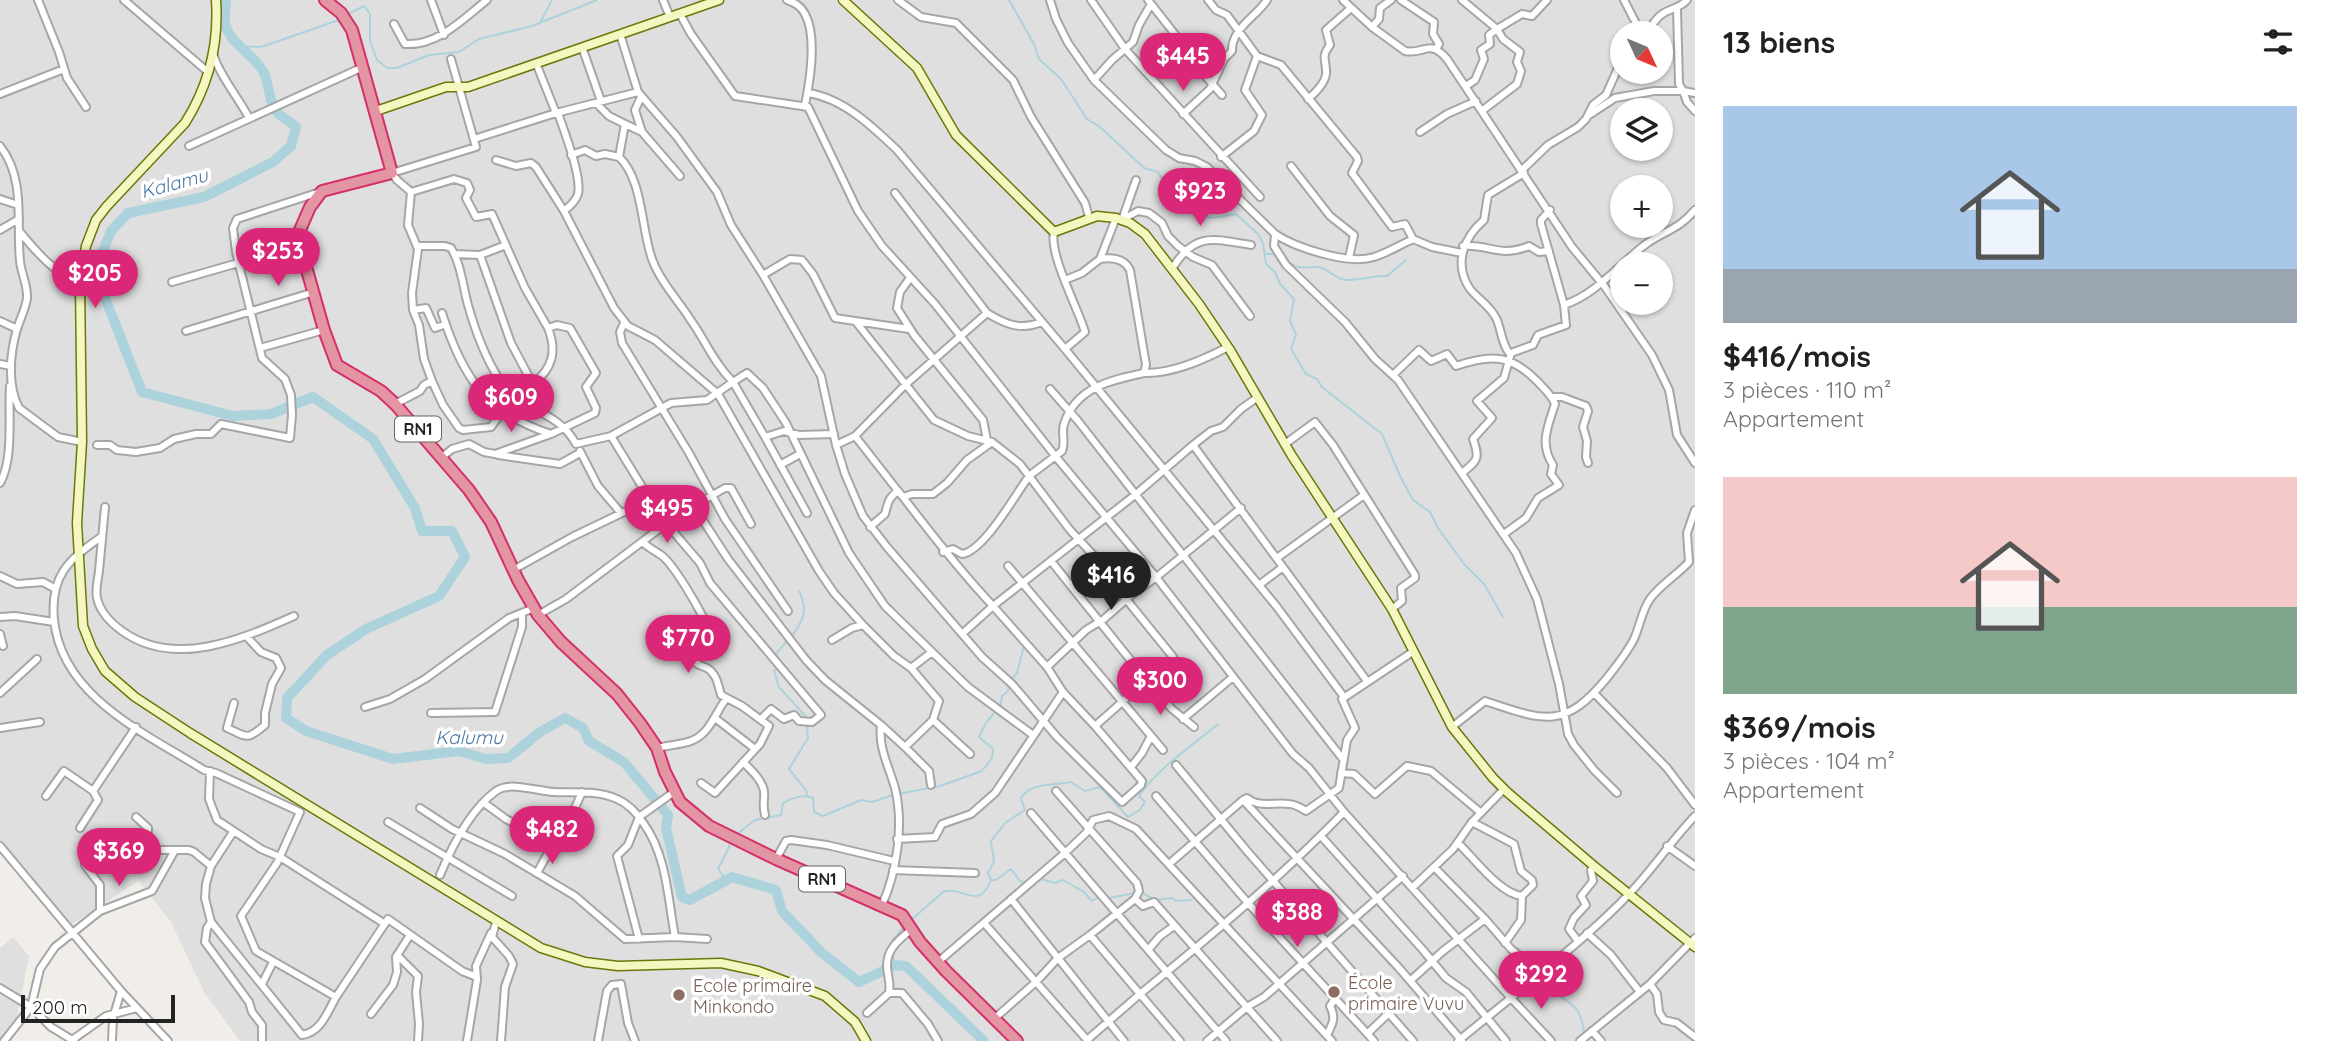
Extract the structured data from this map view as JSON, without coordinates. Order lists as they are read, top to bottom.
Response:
{
  "streets": {
    "highway": ["RN1"]
  },
  "water": ["Kalamu", "Kalumu"],
  "places": ["École primaire Vuvu", "Ecole primaire Minkondo"],
  "scale_bar": "200 m",
  "north": "bottom right",
  "page": {
    "heading": "13 biens",
    "map_buttons": ["+", "−"],
    "price": [
      "$445",
      "$923",
      "$253",
      "$205",
      "$609",
      "$495",
      "$416",
      "$770",
      "$300",
      "$482",
      "$369",
      "$388",
      "$292"
    ],
    "list": [
      {
        "name": "$416/mois",
        "note": "3 pièces · 110 m² · Appartement"
      },
      {
        "name": "$369/mois",
        "note": "3 pièces · 104 m² · Appartement"
      }
    ],
    "scale": "200 m"
  }
}
